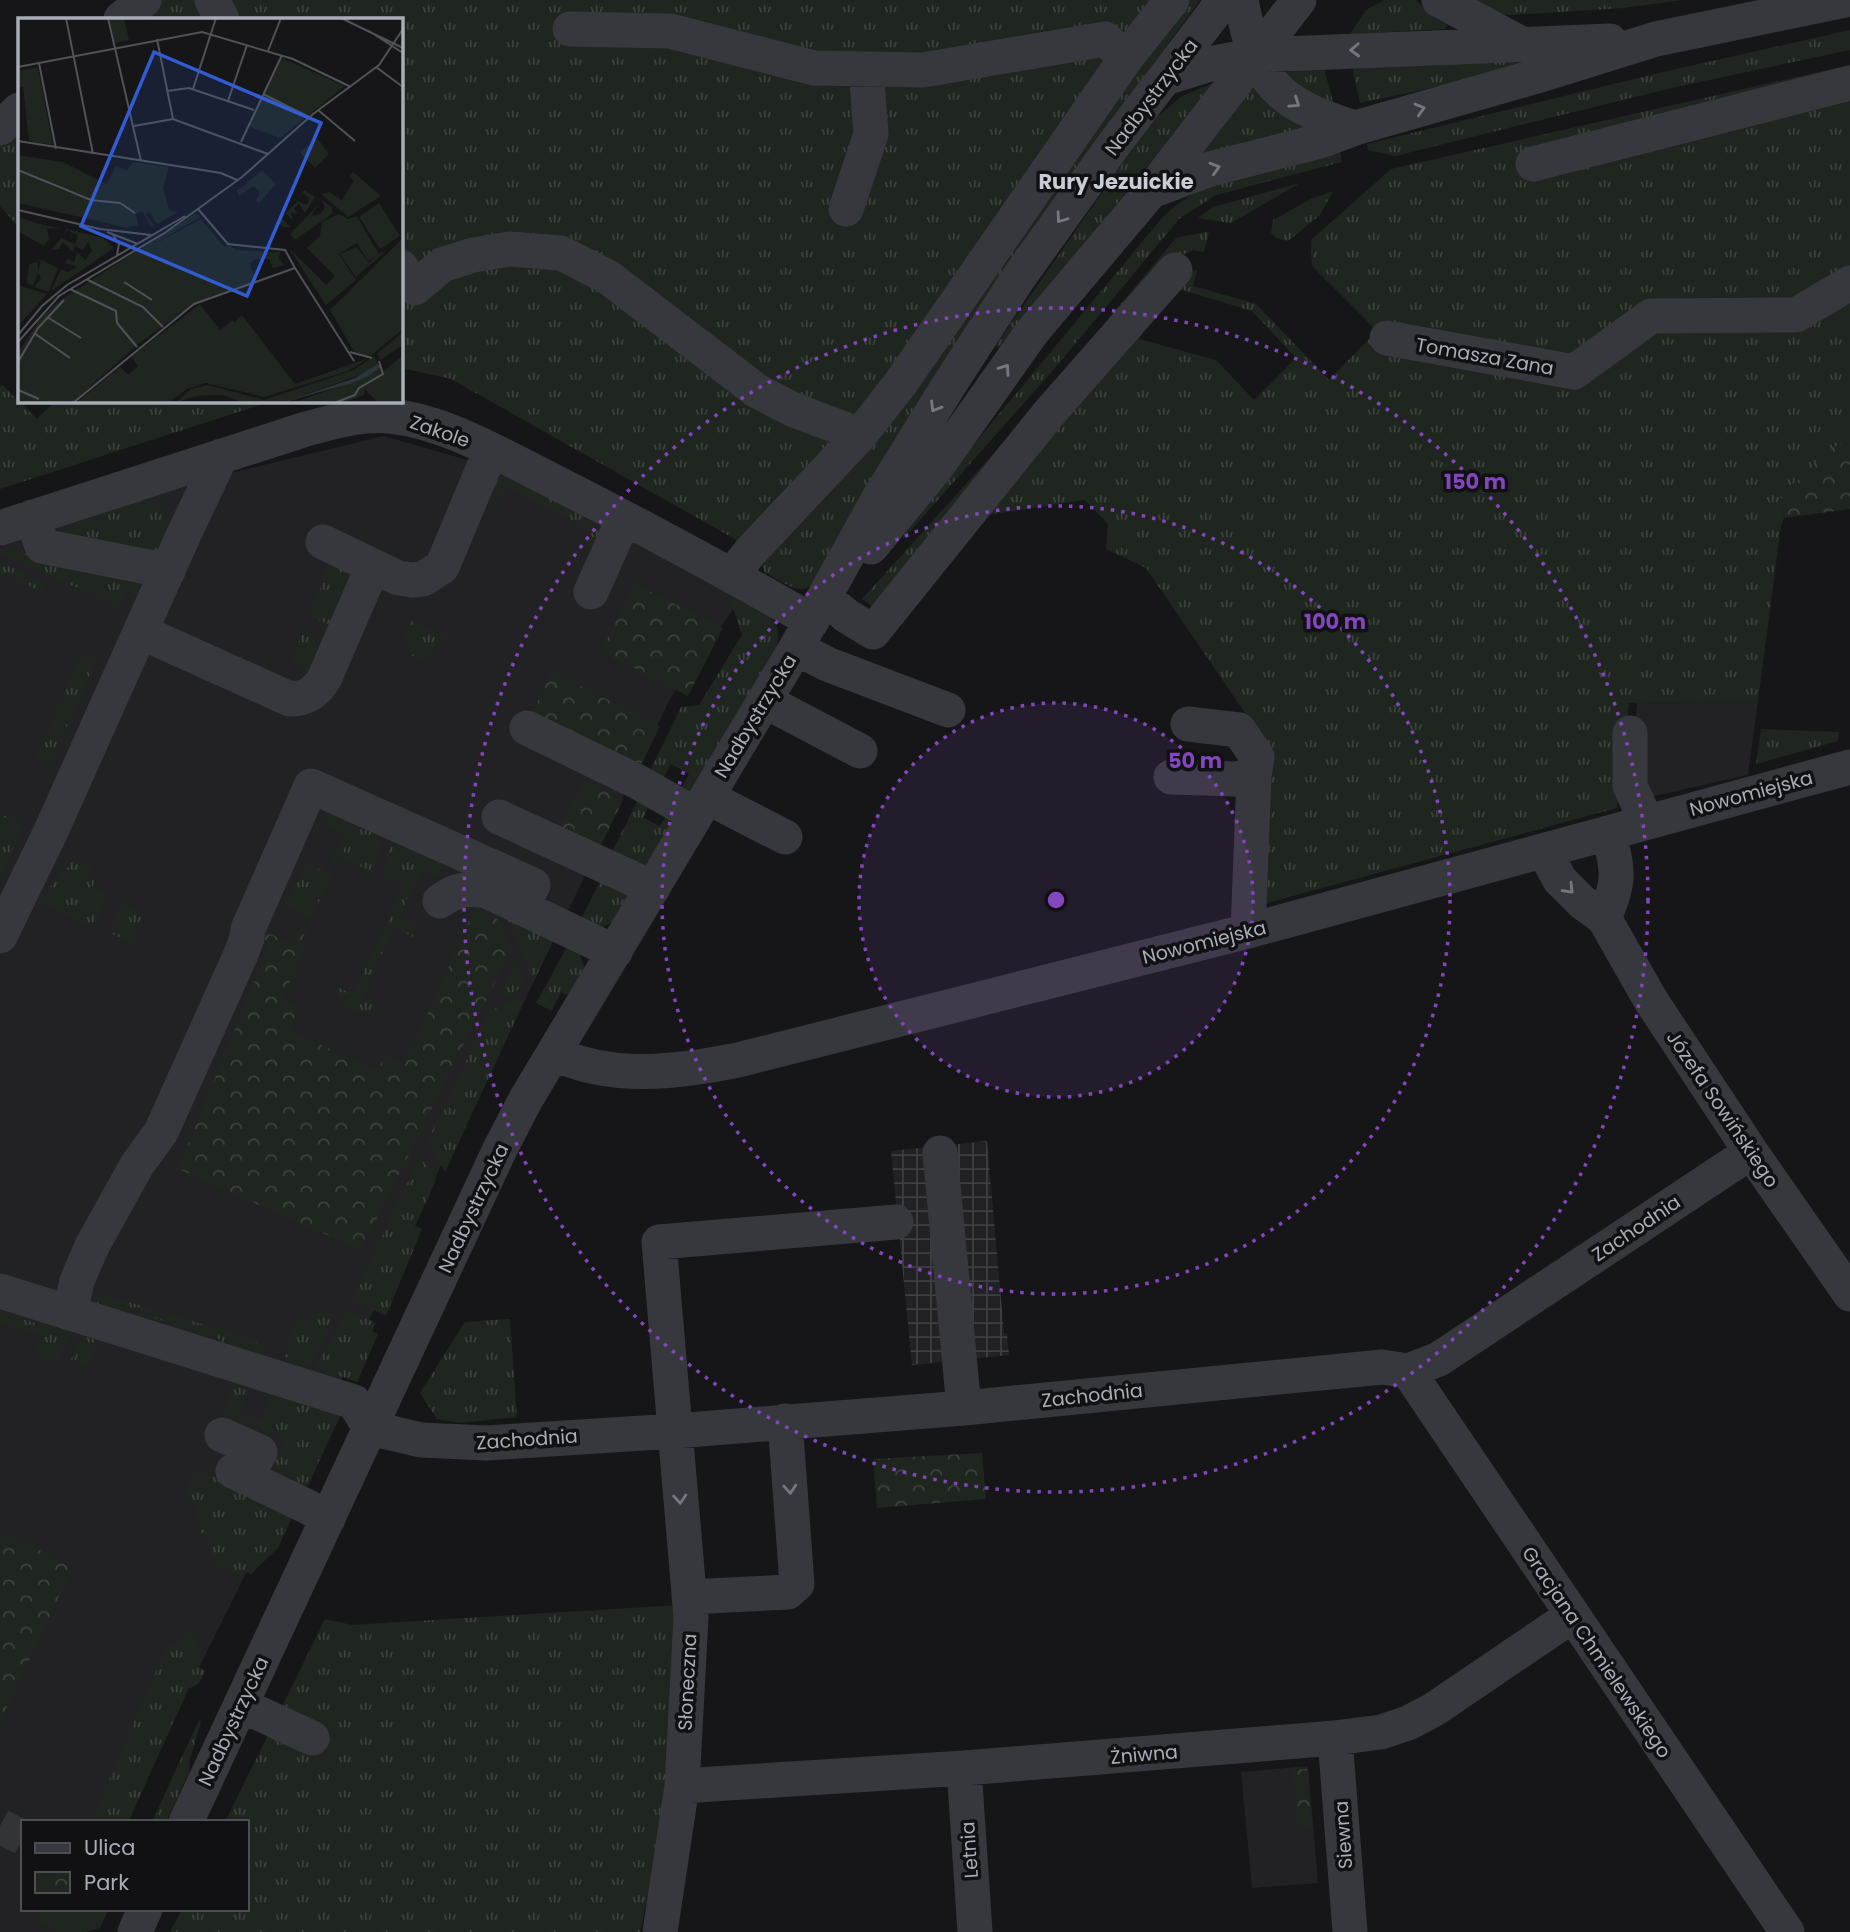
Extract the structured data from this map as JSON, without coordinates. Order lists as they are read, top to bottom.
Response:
{
  "streets": {
    "street": [
      "Nadbystrzycka",
      "Tomasza Zana",
      "Zakole",
      "Nowomiejska",
      "Józefa Sowińskiego",
      "Zachodnia",
      "Gracjana Chmielewskiego",
      "Słoneczna",
      "Żniwna",
      "Siewna",
      "Letnia"
    ]
  },
  "crossings": [
    ["Nadbystrzycka", "Zakole"],
    ["Nadbystrzycka", "Nowomiejska"],
    ["Nadbystrzycka", "Zachodnia"],
    ["Nowomiejska", "Józefa Sowińskiego"],
    ["Józefa Sowińskiego", "Zachodnia"],
    ["Zachodnia", "Gracjana Chmielewskiego"],
    ["Zachodnia", "Słoneczna"],
    ["Gracjana Chmielewskiego", "Żniwna"],
    ["Słoneczna", "Żniwna"],
    ["Żniwna", "Siewna"],
    ["Żniwna", "Letnia"]
  ],
  "districts": ["Rury Jezuickie"],
  "legend": ["Ulica", "Park"],
  "rings": ["150 m", "100 m", "50 m"]
}
